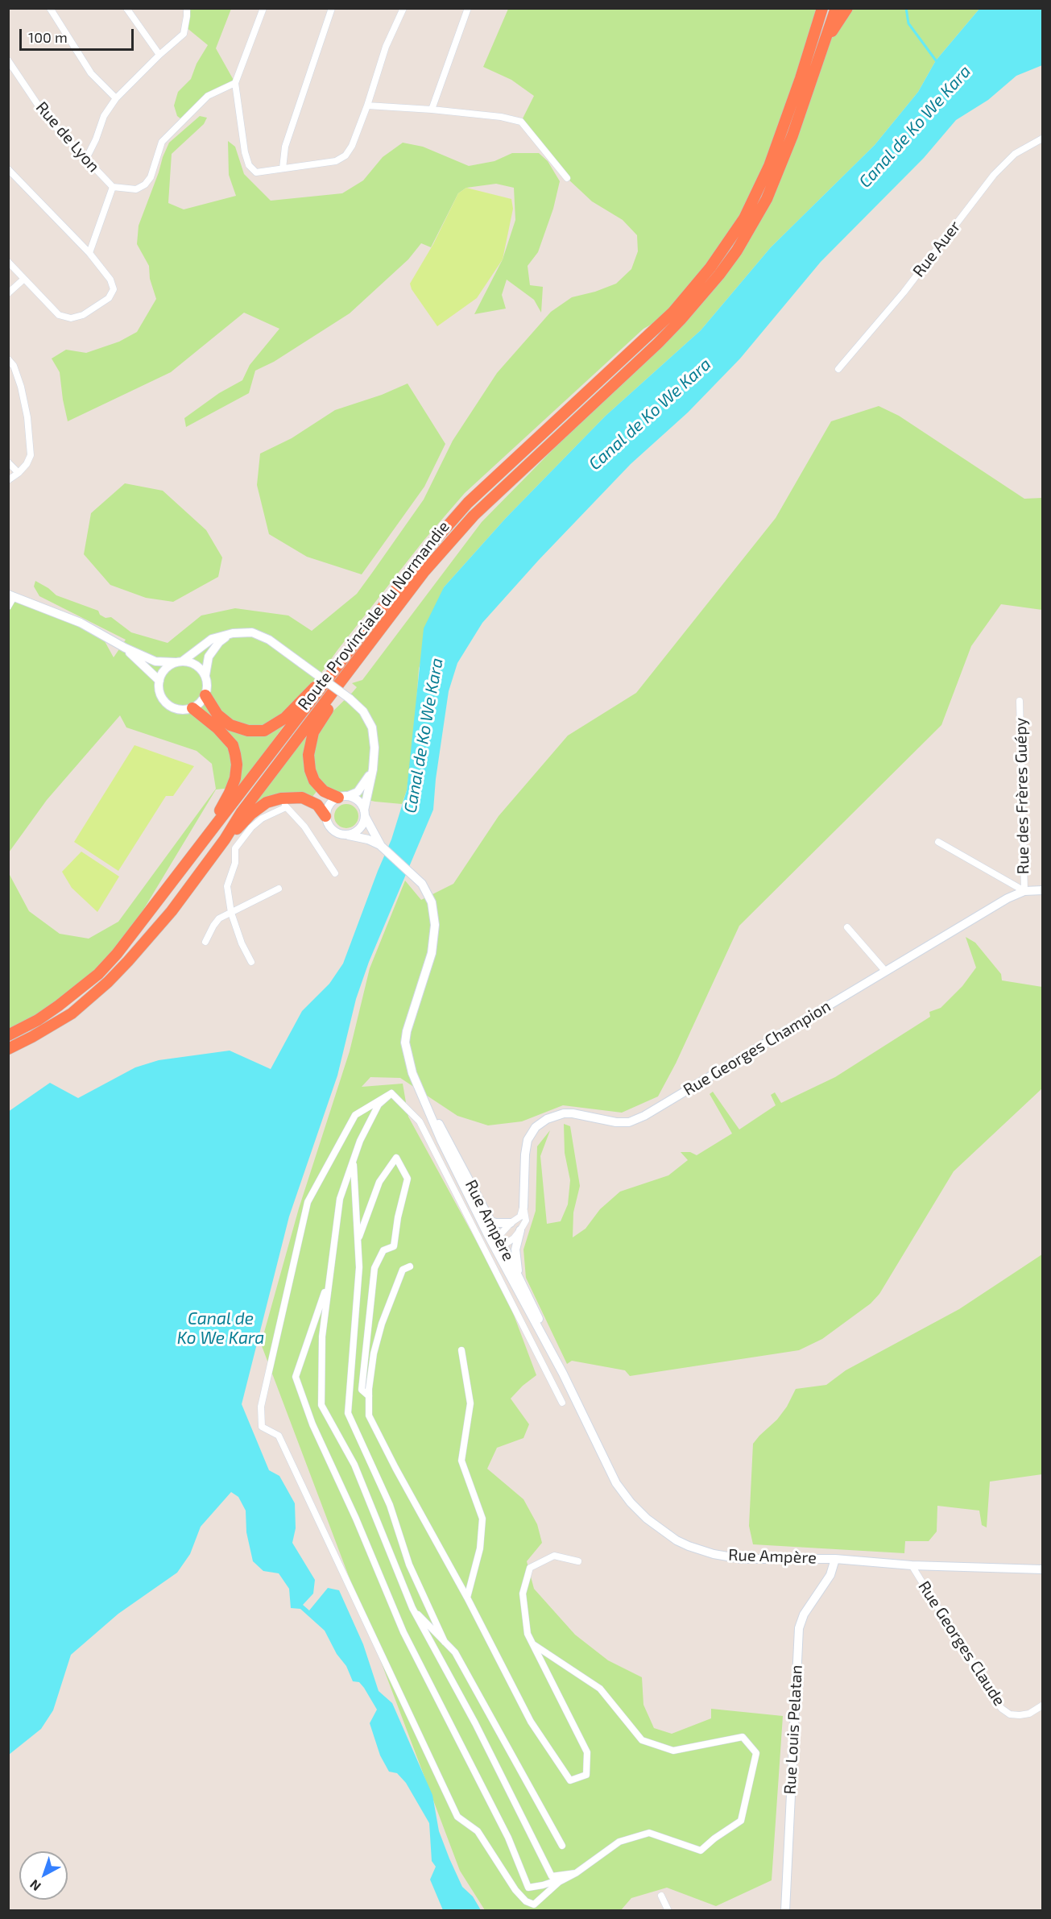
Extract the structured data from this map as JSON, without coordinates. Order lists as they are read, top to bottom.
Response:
{
  "streets": {
    "highway": ["Route Provinciale du Normandie"],
    "main road": ["Rue Georges Champion", "Rue Ampère", "Rue Louis Pelatan"],
    "street": [
      "Rue de Lyon",
      "Rue Auer",
      "Rue des Frères Guépy",
      "Rue Georges Claude"
    ]
  },
  "crossings": [
    ["Rue des Frères Guépy", "Rue Georges Champion"],
    ["Rue Ampère", "Rue Georges Claude"],
    ["Rue Ampère", "Rue Louis Pelatan"]
  ],
  "water": ["Canal de Ko We Kara"],
  "scale_bar": "100 m",
  "north": "bottom left"
}
